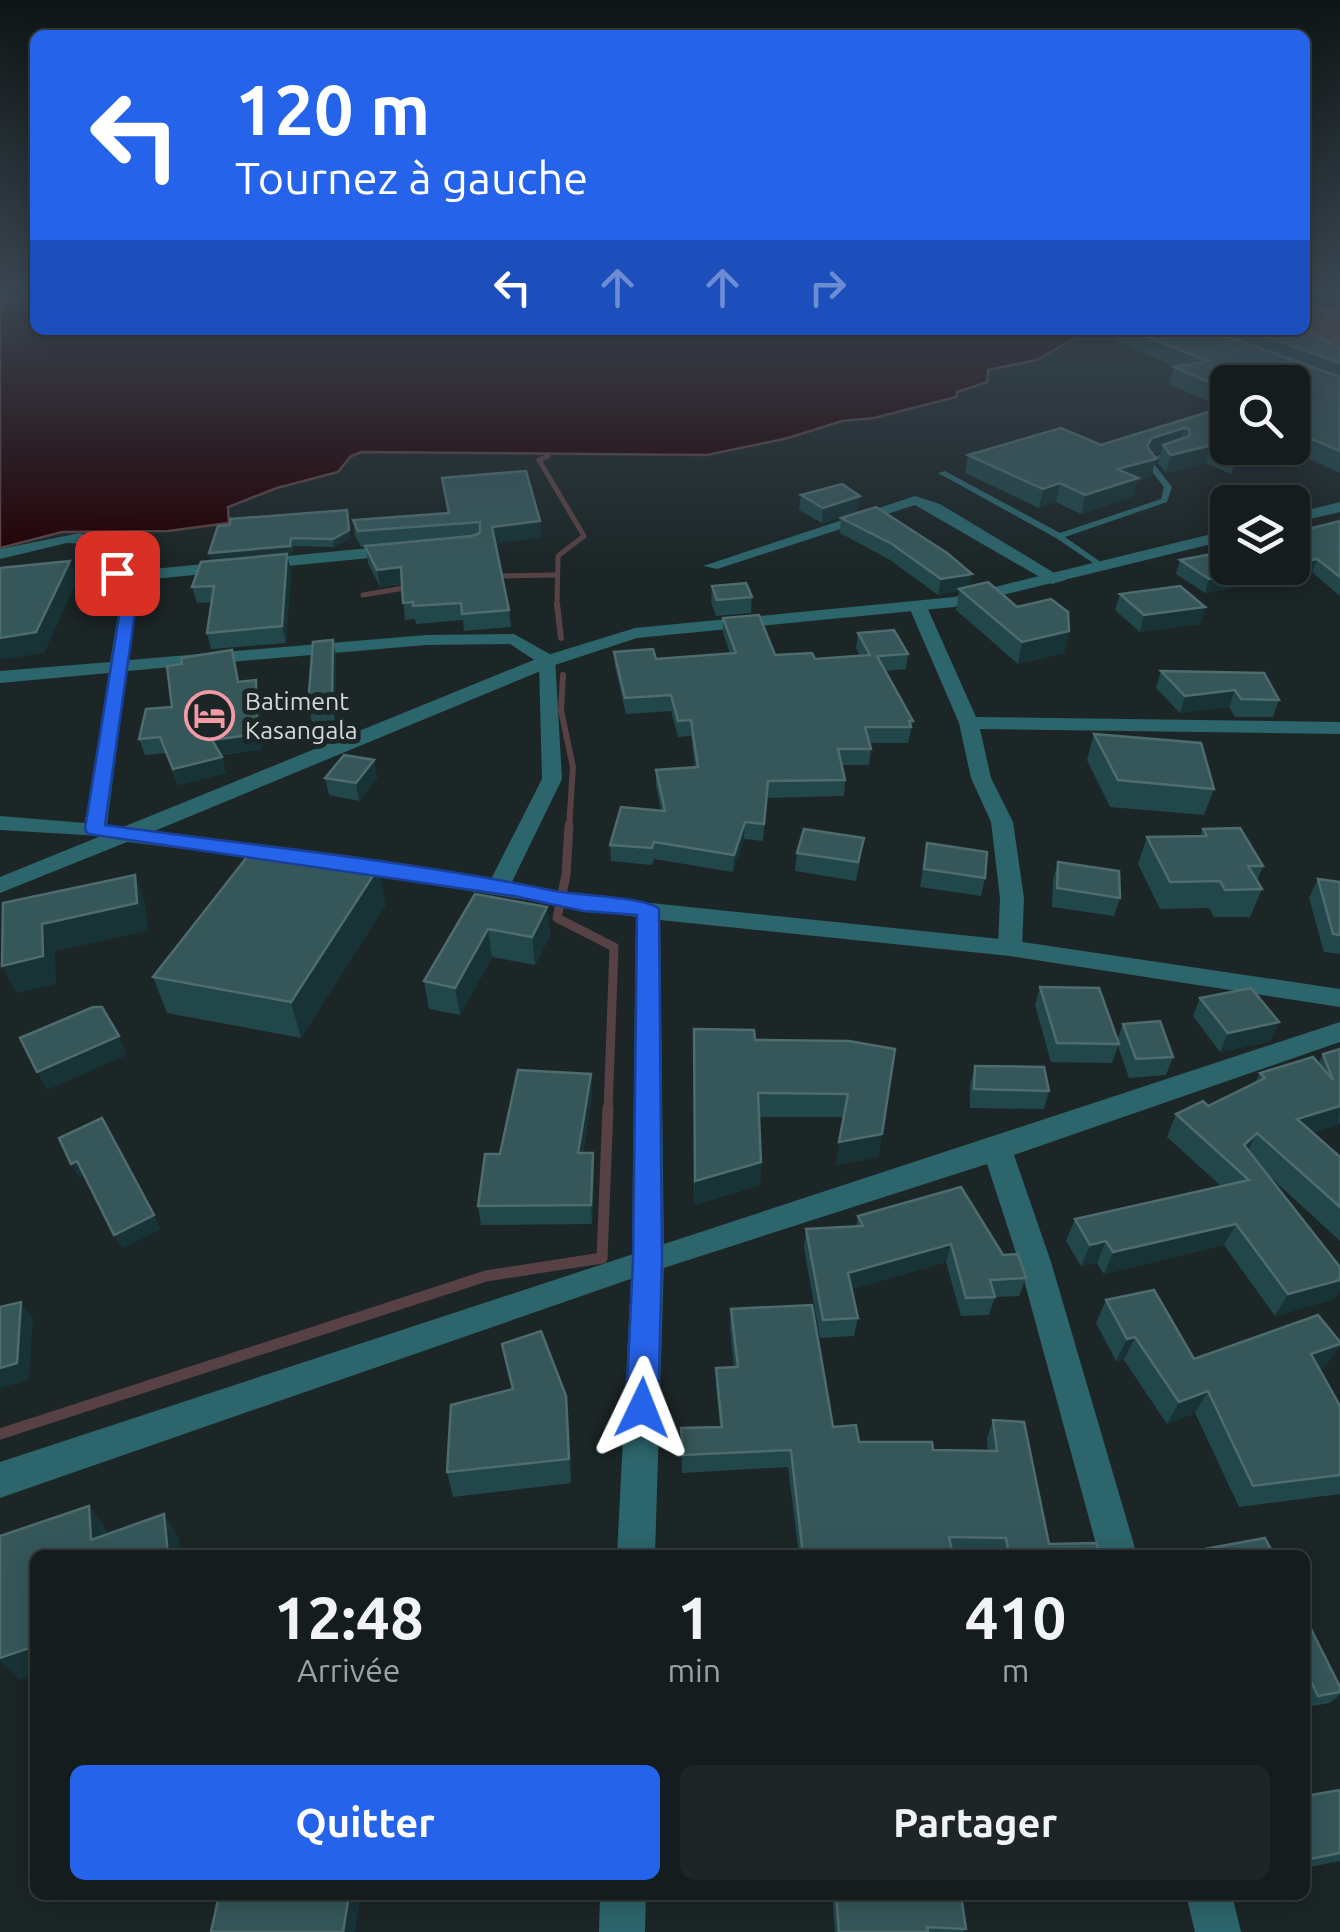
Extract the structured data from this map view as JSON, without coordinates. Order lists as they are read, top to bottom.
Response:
{
  "places": {
    "hotel": ["Batiment Kasangala"]
  },
  "page": {
    "turn": ["120 m", "Tournez à gauche"],
    "eta": [
      "12:48",
      "Arrivée",
      "1",
      "min",
      "410",
      "m"
    ],
    "buttons": ["Quitter", "Partager"]
  }
}
